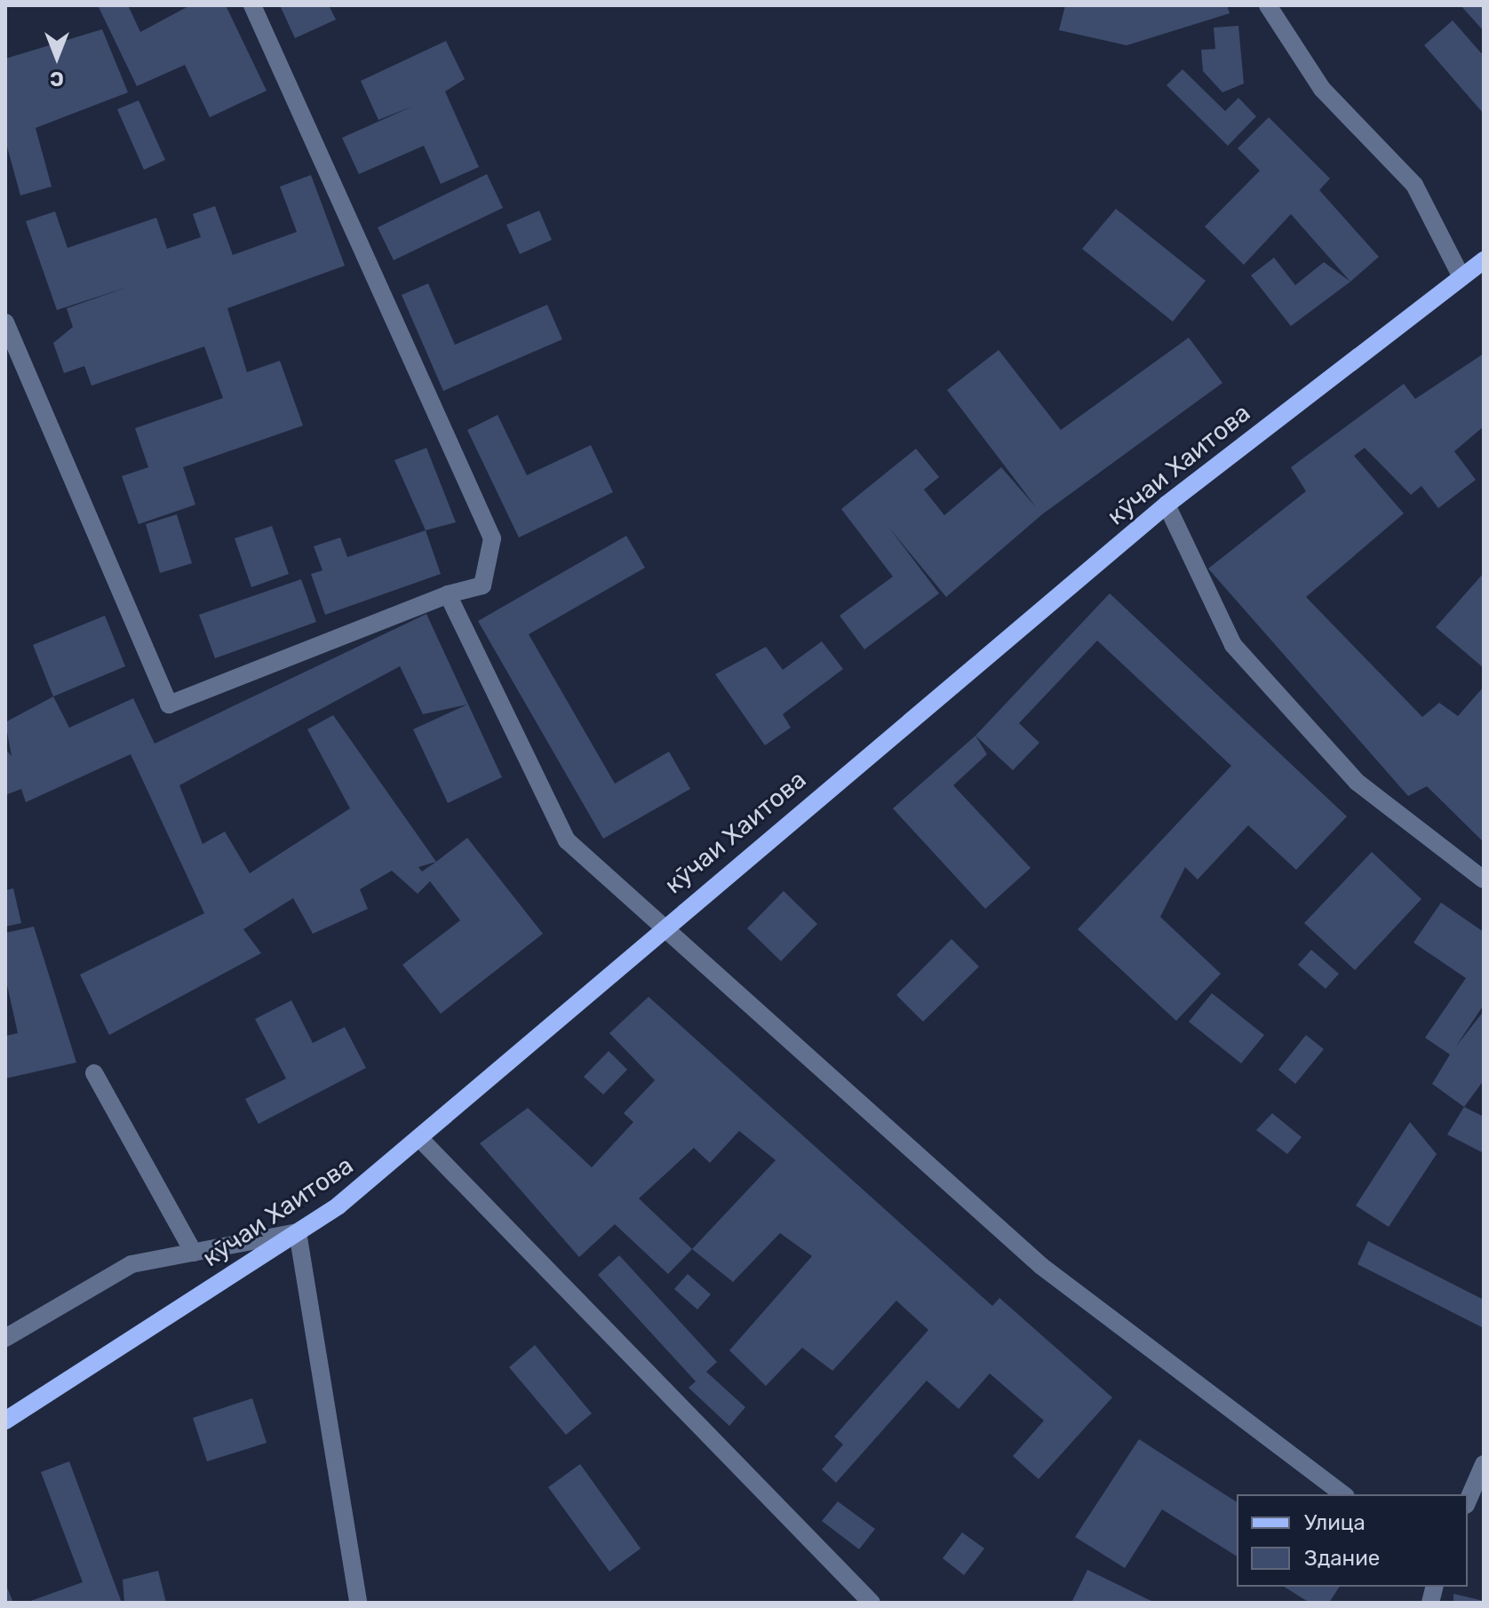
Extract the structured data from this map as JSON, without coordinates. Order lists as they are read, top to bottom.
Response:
{
  "streets": {
    "main road": ["кӯчаи Хаитова"]
  },
  "legend": ["Улица", "Здание"],
  "north": "bottom"
}
